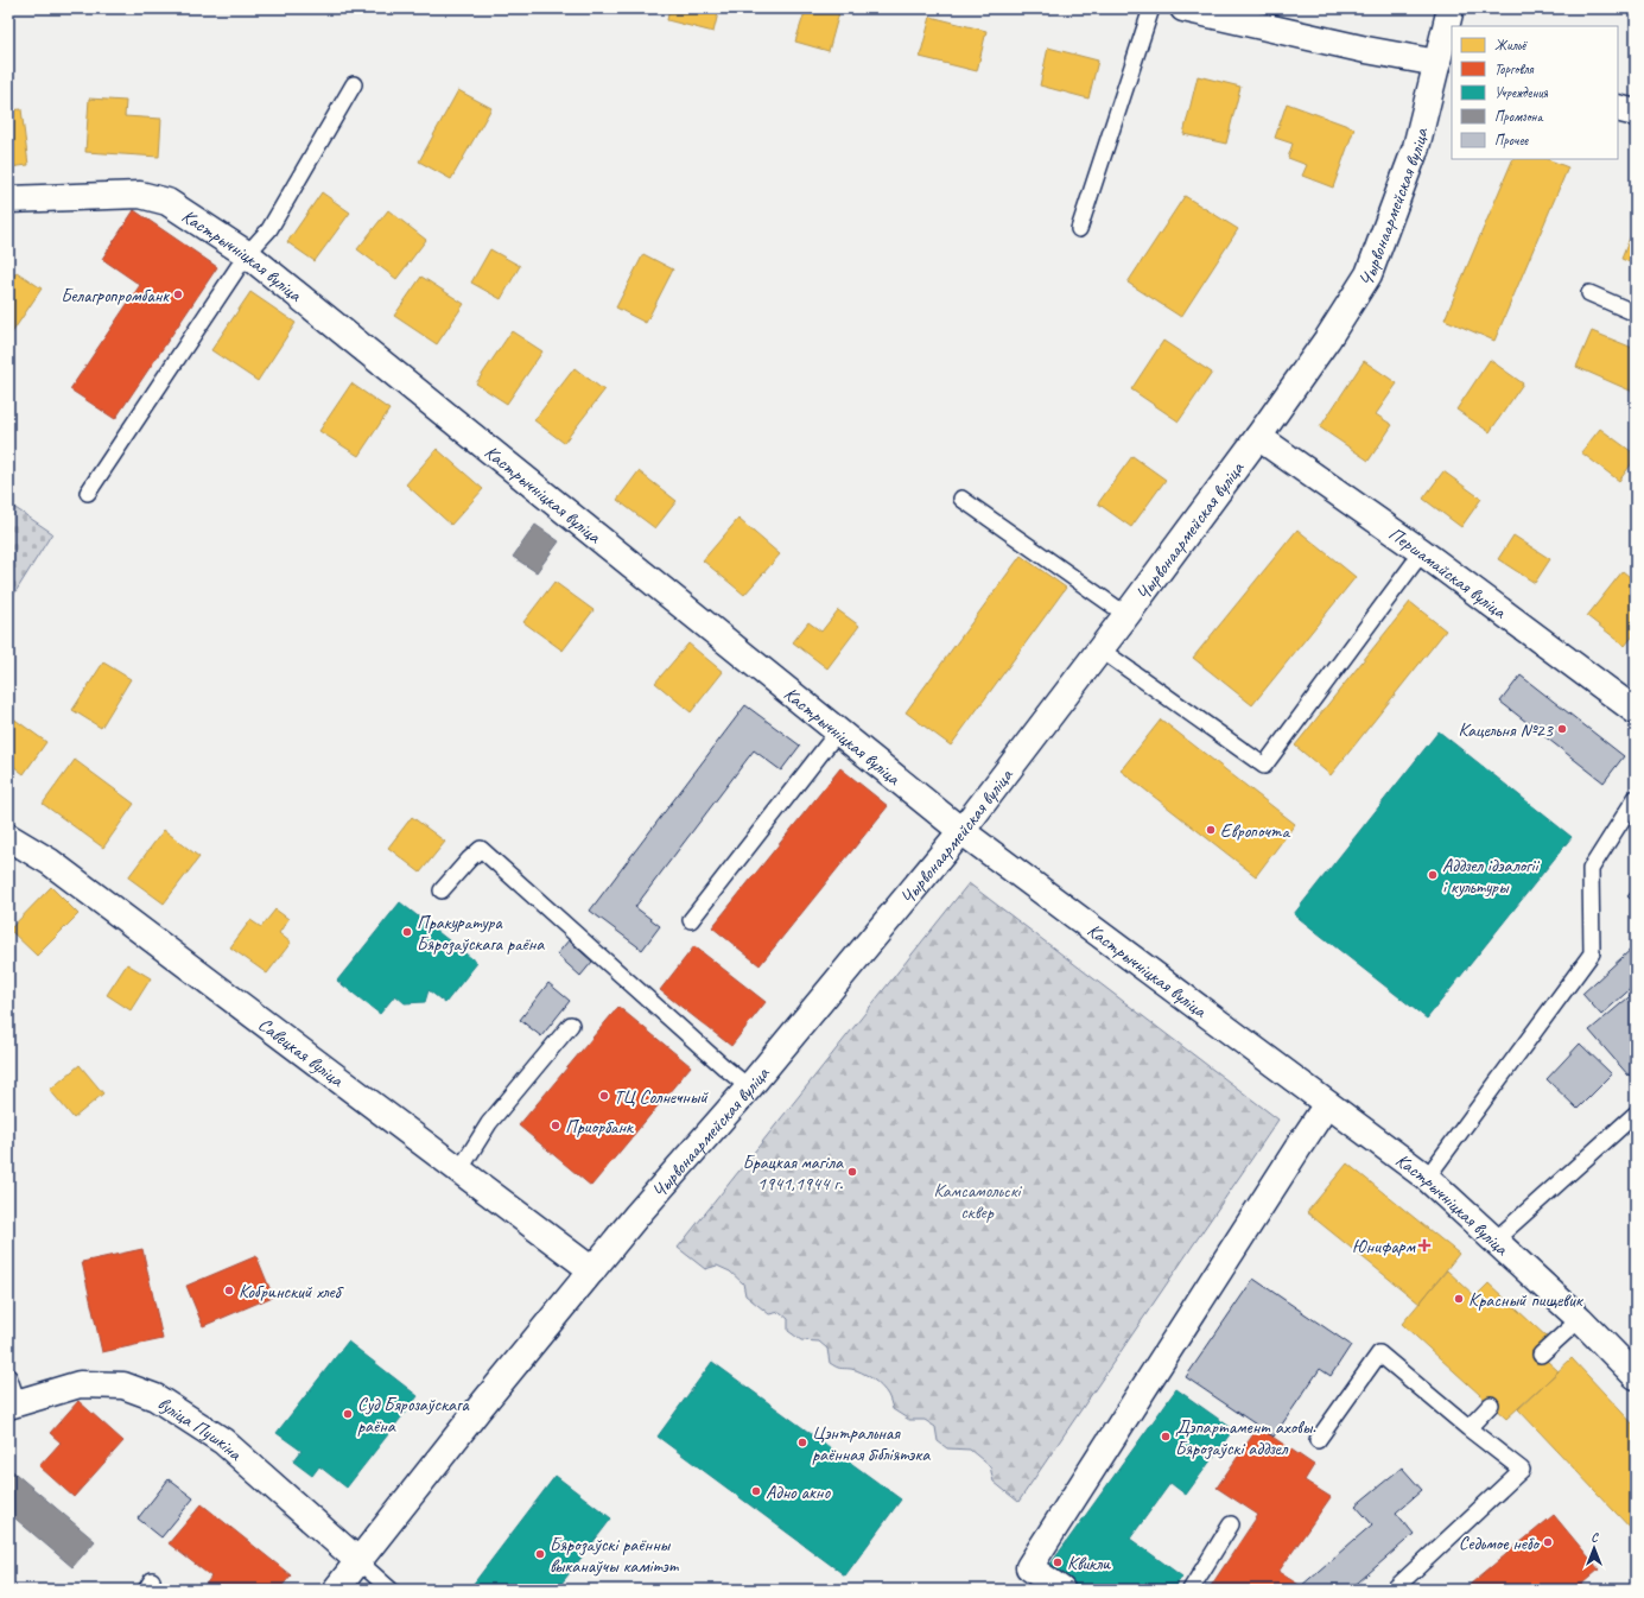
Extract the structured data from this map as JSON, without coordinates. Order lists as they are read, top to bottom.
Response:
{
  "streets": {
    "street": [
      "Чырвонаармейская вуліца",
      "Кастрычніцкая вуліца",
      "Першамайская вуліца",
      "Савецкая вуліца",
      "вуліца Пушкіна"
    ]
  },
  "crossings": [
    ["Чырвонаармейская вуліца", "Кастрычніцкая вуліца"],
    ["Чырвонаармейская вуліца", "Першамайская вуліца"],
    ["Чырвонаармейская вуліца", "Савецкая вуліца"],
    ["Чырвонаармейская вуліца", "вуліца Пушкіна"]
  ],
  "parks": ["Камсамольскі сквер"],
  "places": {
    "other": [
      "Белагропромбанк",
      "Кацельня №23",
      "Европочта",
      "Аддзел ідэалогіі і культуры",
      "Пракуратура Бярозаўскага раёна",
      "ТЦ Солнечный",
      "Приорбанк",
      "Брацкая магіла 1941,1944 г.",
      "Кобринский хлеб",
      "Красный пищевик",
      "Суд Бярозаўскага раёна",
      "Дэпартамент аховы. Бярозаўскі аддзел",
      "Цэнтральная раённая бібліятэка",
      "Адно акно",
      "Седьмое небо",
      "Бярозаўскі раённы выканаўчы камітэт",
      "Квикли"
    ],
    "health": ["Юнифарм"]
  },
  "legend": [
    "Жильё",
    "Торговля",
    "Учреждения",
    "Промзона",
    "Прочее"
  ],
  "north": "top"
}
